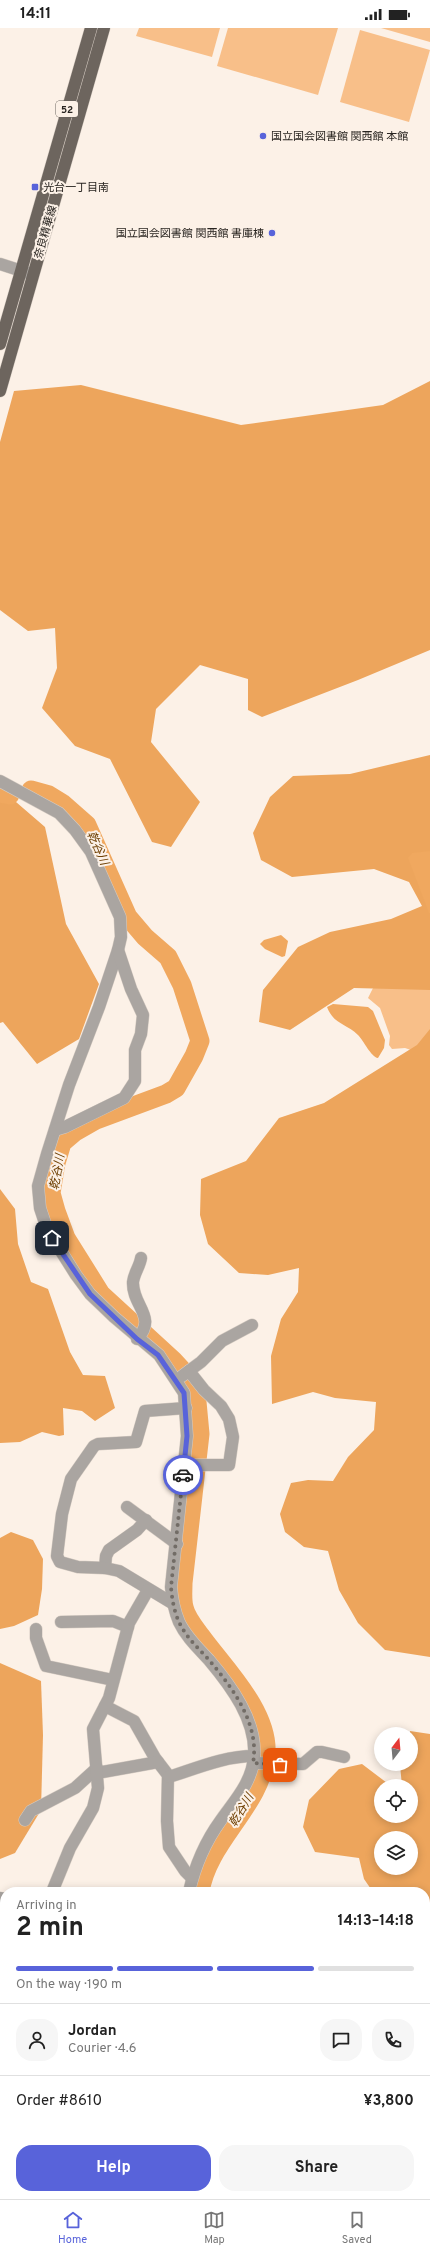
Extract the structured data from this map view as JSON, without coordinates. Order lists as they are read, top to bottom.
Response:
{
  "streets": {
    "main road": ["52", "奈良精華線"]
  },
  "water": ["乾谷川"],
  "places": {
    "other": ["国立国会図書館 関西館 本館", "国立国会図書館 関西館 書庫棟"],
    "transit": ["光台一丁目南"]
  },
  "north": "top",
  "page": {
    "status": "14:11",
    "heading": ["2 min", "Arriving in", "14:13–14:18"],
    "panel": [
      "Jordan",
      "Courier · 4.6",
      "Order #8610",
      "¥3,800"
    ],
    "bar": "On the way · 190 m",
    "buttons": ["Help", "Share"],
    "tabs": ["Home", "Map", "Saved"]
  }
}
